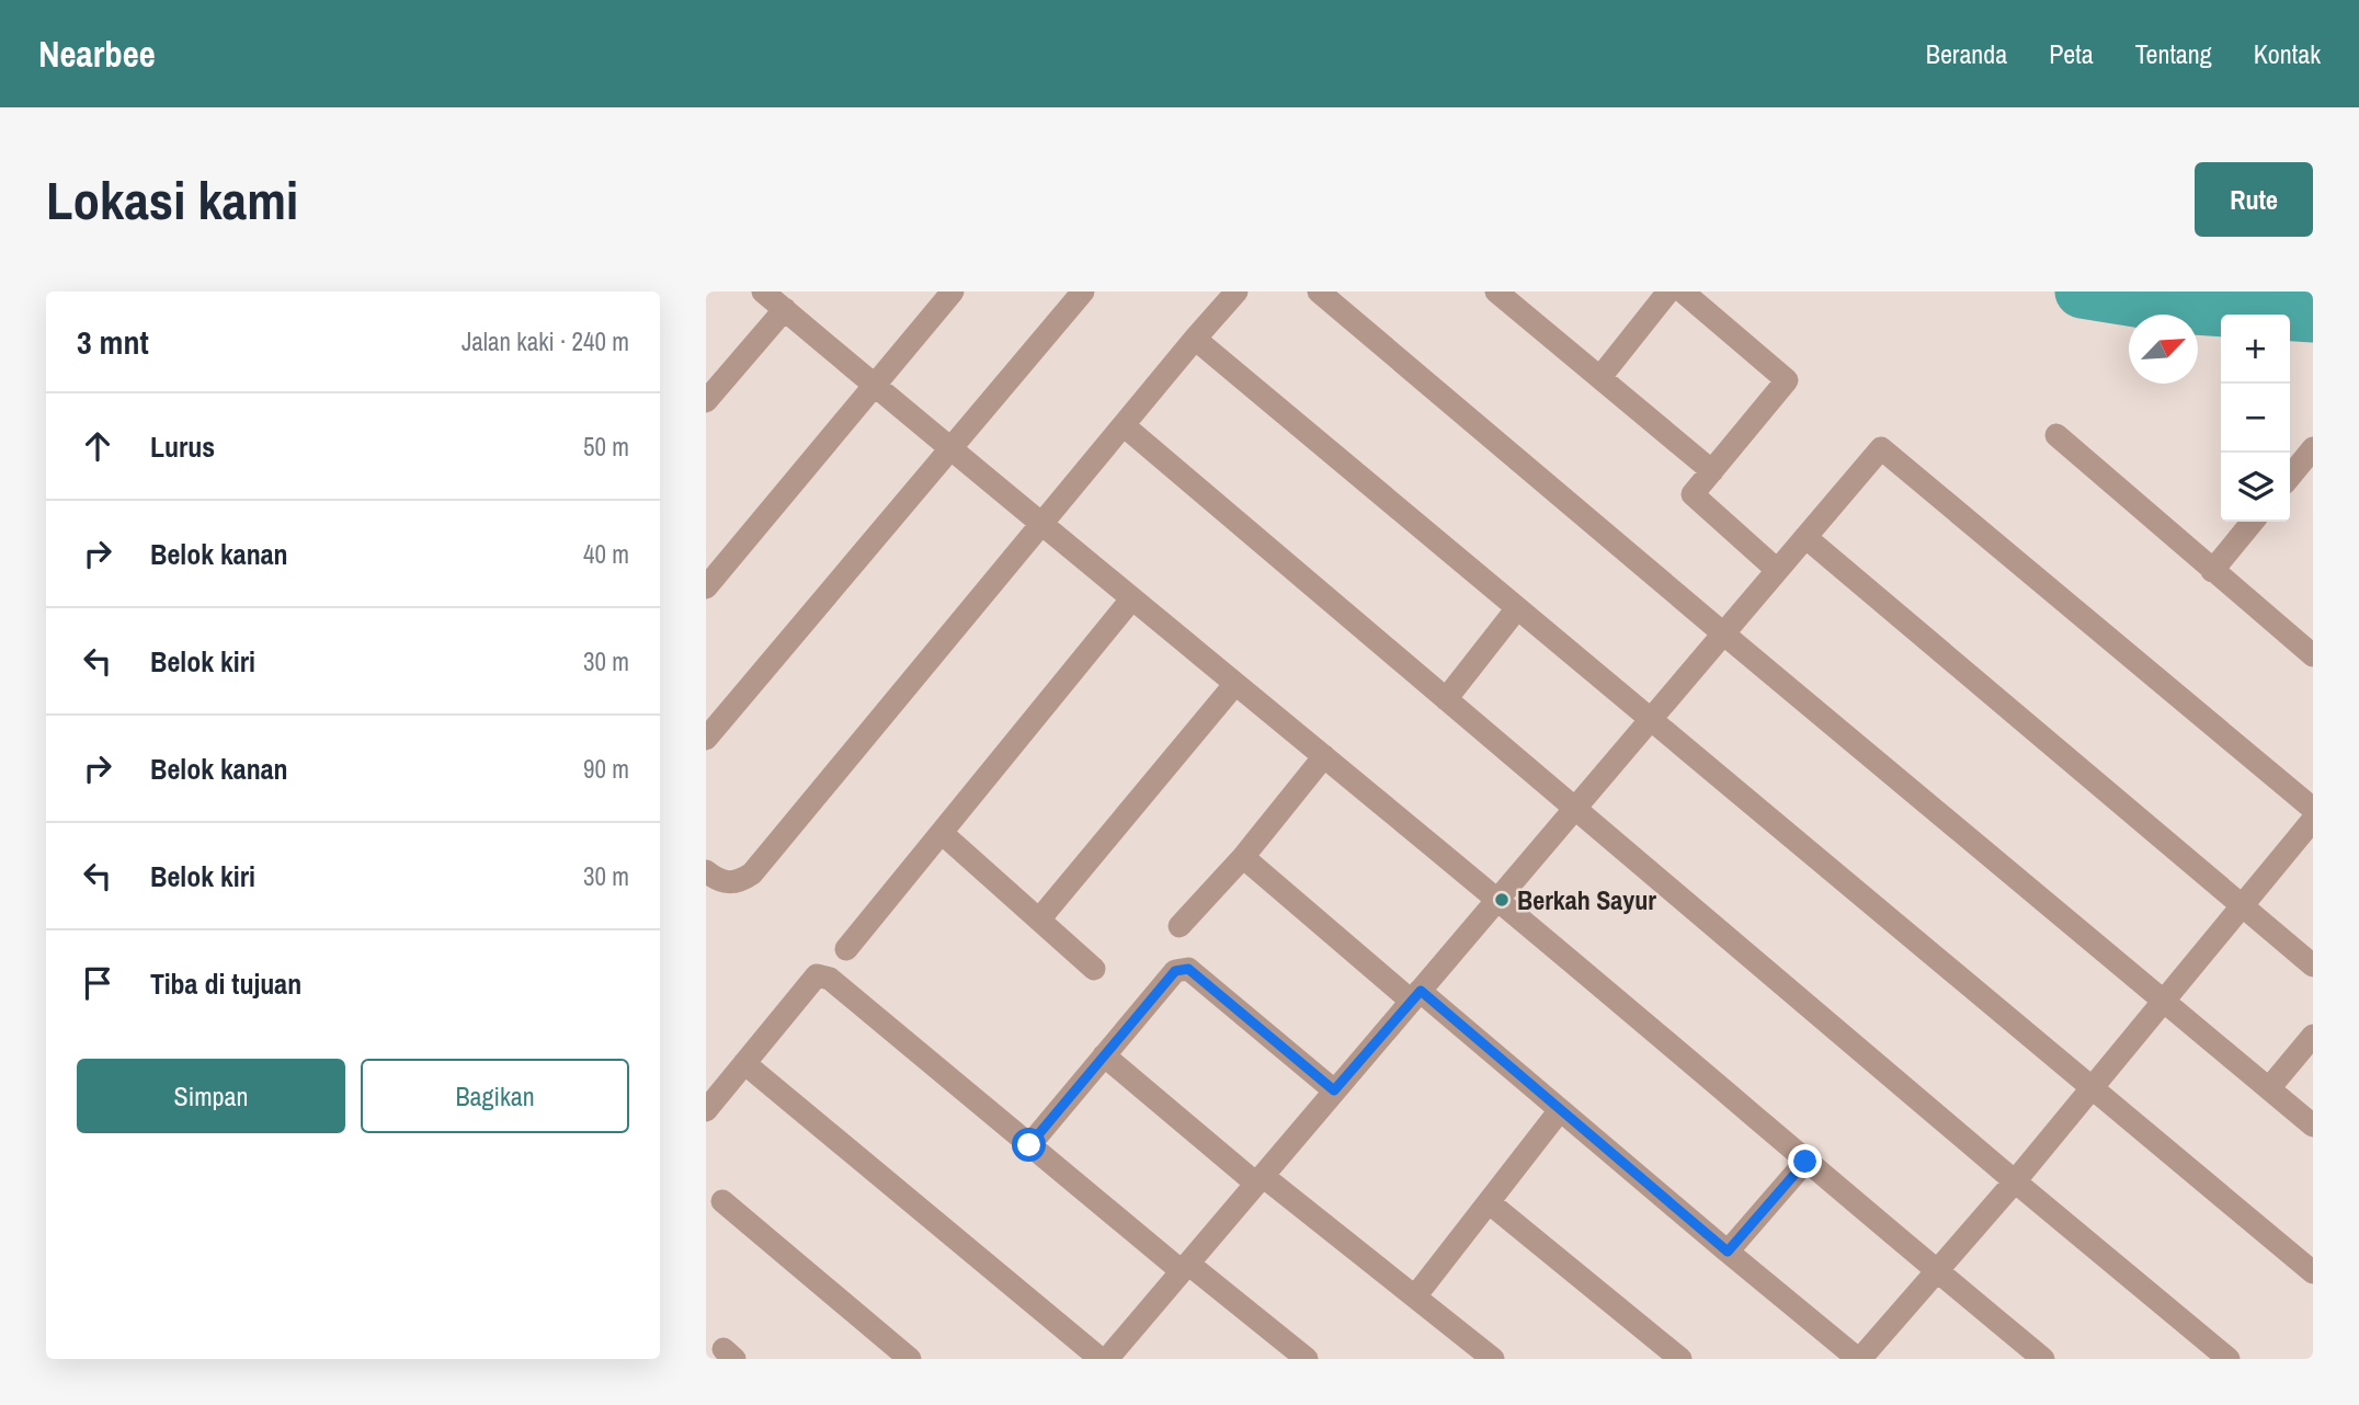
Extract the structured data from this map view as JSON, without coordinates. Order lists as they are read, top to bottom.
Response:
{
  "places": ["Berkah Sayur"],
  "north": "top right",
  "page": {
    "header": "Nearbee",
    "nav": [
      "Beranda",
      "Peta",
      "Tentang",
      "Kontak"
    ],
    "buttons": [
      "Rute",
      ["Simpan", "Bagikan"]
    ],
    "title": "Lokasi kami",
    "heading": ["3 mnt", "Jalan kaki · 240 m"],
    "map_buttons": ["+", "−"],
    "list": [
      ["Lurus", "50 m"],
      ["Belok kanan", "40 m"],
      ["Belok kiri", "30 m"],
      ["Belok kanan", "90 m"],
      ["Belok kiri", "30 m"],
      "Tiba di tujuan"
    ]
  }
}
